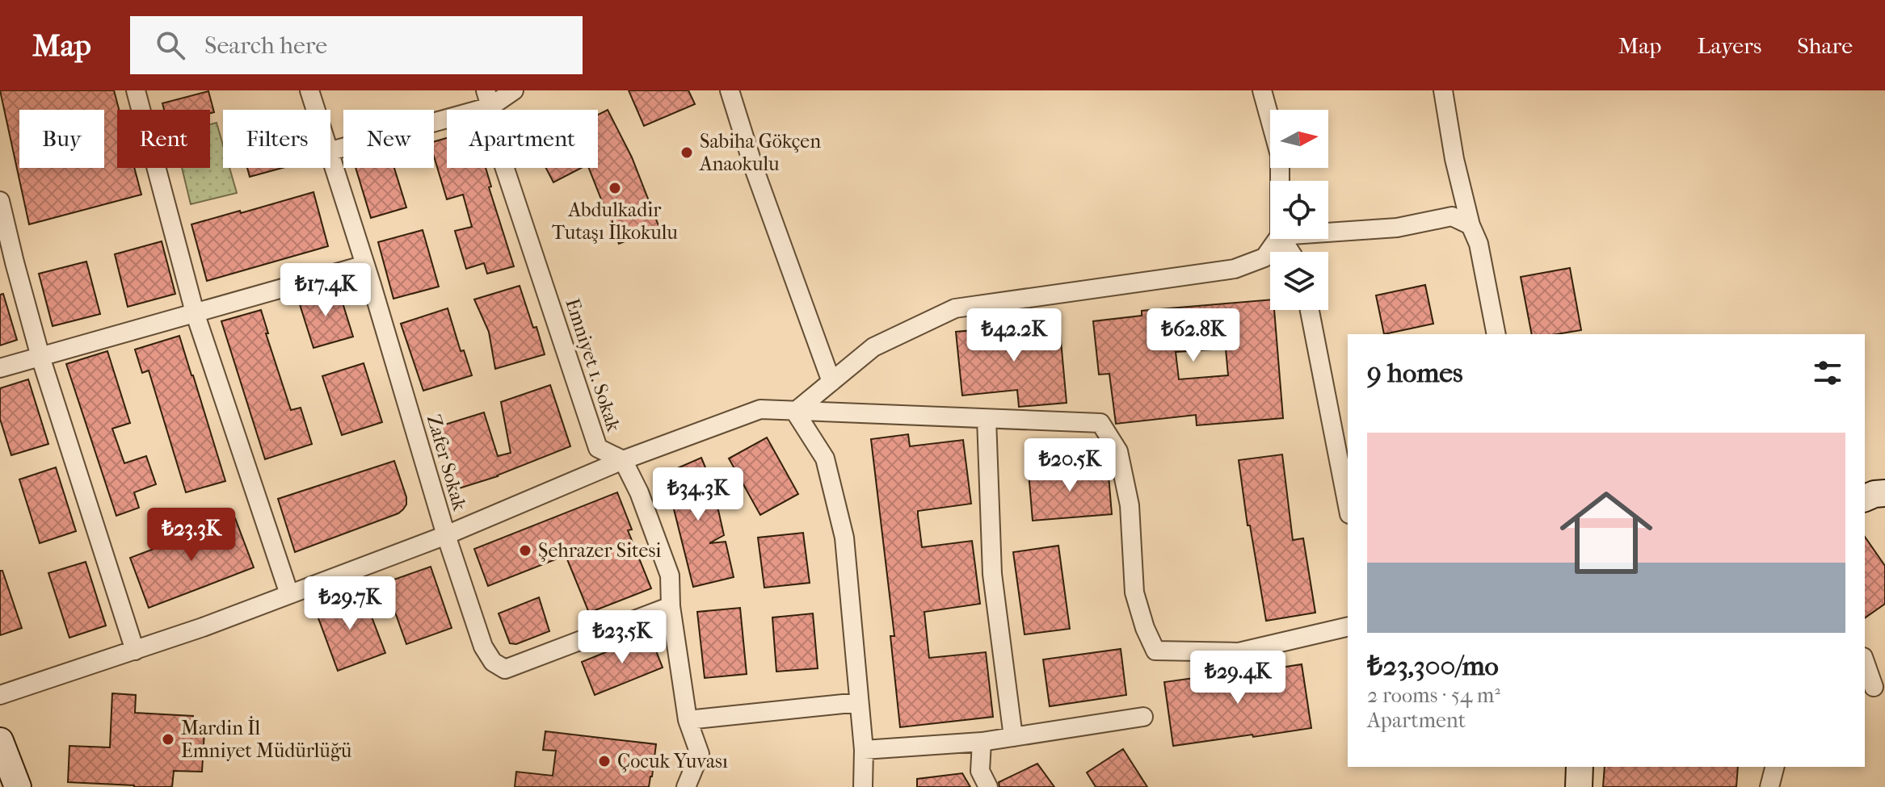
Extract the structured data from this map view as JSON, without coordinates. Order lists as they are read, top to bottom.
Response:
{
  "streets": {
    "street": ["Emniyet 1. Sokak", "Zafer Sokak"]
  },
  "places": [
    "Sabiha Gökçen Anaokulu",
    "Abdulkadir Tutaşı İlkokulu",
    "Şehrazer Sitesi",
    "Mardin İl Emniyet Müdürlüğü",
    "Çocuk Yuvası"
  ],
  "north": "right",
  "page": {
    "header": "Map",
    "search": "Search here",
    "nav": ["Map", "Layers", "Share"],
    "chip": [
      "Buy",
      "Rent",
      "Filters",
      "New",
      "Apartment"
    ],
    "price": [
      "₺17.4K",
      "₺42.2K",
      "₺62.8K",
      "₺20.5K",
      "₺34.3K",
      "₺23.3K",
      "₺29.7K",
      "₺23.5K",
      "₺29.4K"
    ],
    "heading": "9 homes",
    "list": [
      {
        "name": "₺23,300/mo",
        "note": "2 rooms · 54 m² · Apartment"
      }
    ]
  }
}
